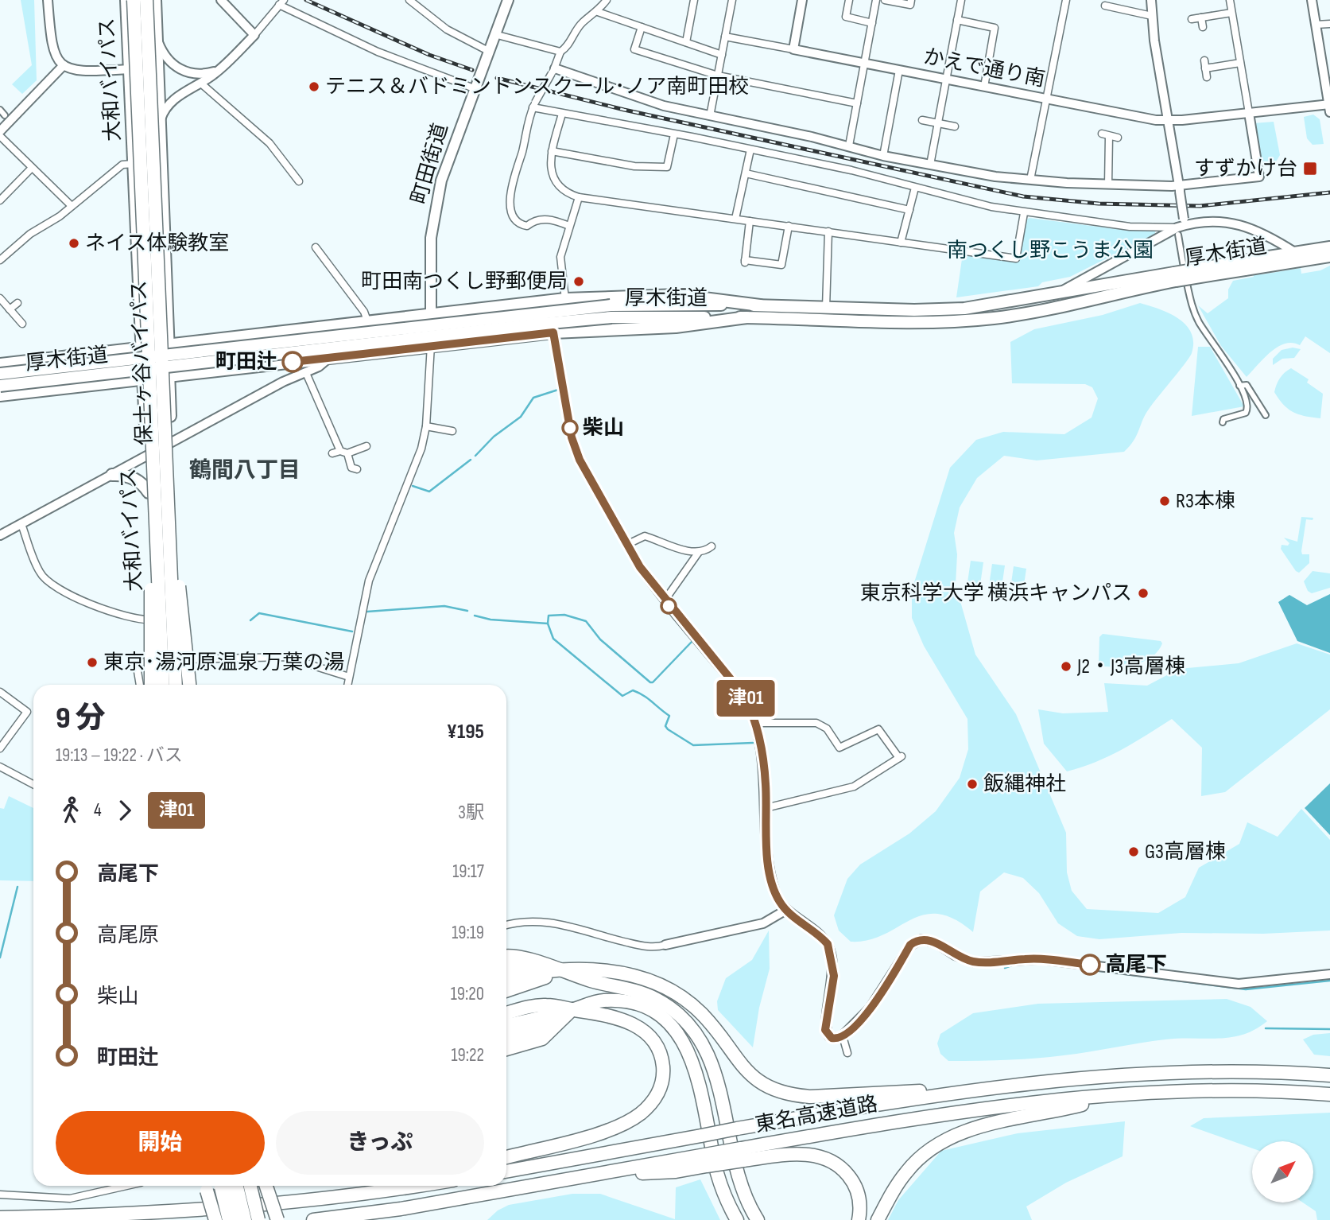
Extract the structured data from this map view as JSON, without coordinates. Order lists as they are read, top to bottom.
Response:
{
  "streets": {
    "highway": [
      "大和バイパス",
      "厚木街道",
      "保土ヶ谷バイパス",
      "東名高速道路"
    ],
    "main road": ["町田街道"],
    "street": ["かえで通り南"]
  },
  "crossings": [
    ["大和バイパス", "保土ヶ谷バイパス"]
  ],
  "districts": ["鶴間八丁目"],
  "parks": ["南つくし野こうま公園"],
  "places": {
    "other": [
      "テニス＆バドミントンスクール･ノア南町田校",
      "ネイス体験教室",
      "町田南つくし野郵便局",
      "町田辻",
      "柴山",
      "R3本棟",
      "東京科学大学 横浜キャンパス",
      "東京･湯河原温泉 万葉の湯",
      "J2・J3高層棟",
      "飯縄神社",
      "G3高層棟",
      "高尾下"
    ],
    "transit": ["すずかけ台"]
  },
  "lines": ["bus line 津01"],
  "north": "top right",
  "page": {
    "on_map": "津01",
    "heading": ["9 分", "19:13 – 19:22 · バス", "¥195"],
    "legs": ["4", "津01", "3駅"],
    "list": [
      {
        "name": "高尾下",
        "value": "19:17"
      },
      {
        "name": "高尾原",
        "value": "19:19"
      },
      {
        "name": "柴山",
        "value": "19:20"
      },
      {
        "name": "町田辻",
        "value": "19:22"
      }
    ],
    "buttons": ["開始", "きっぷ"]
  }
}
